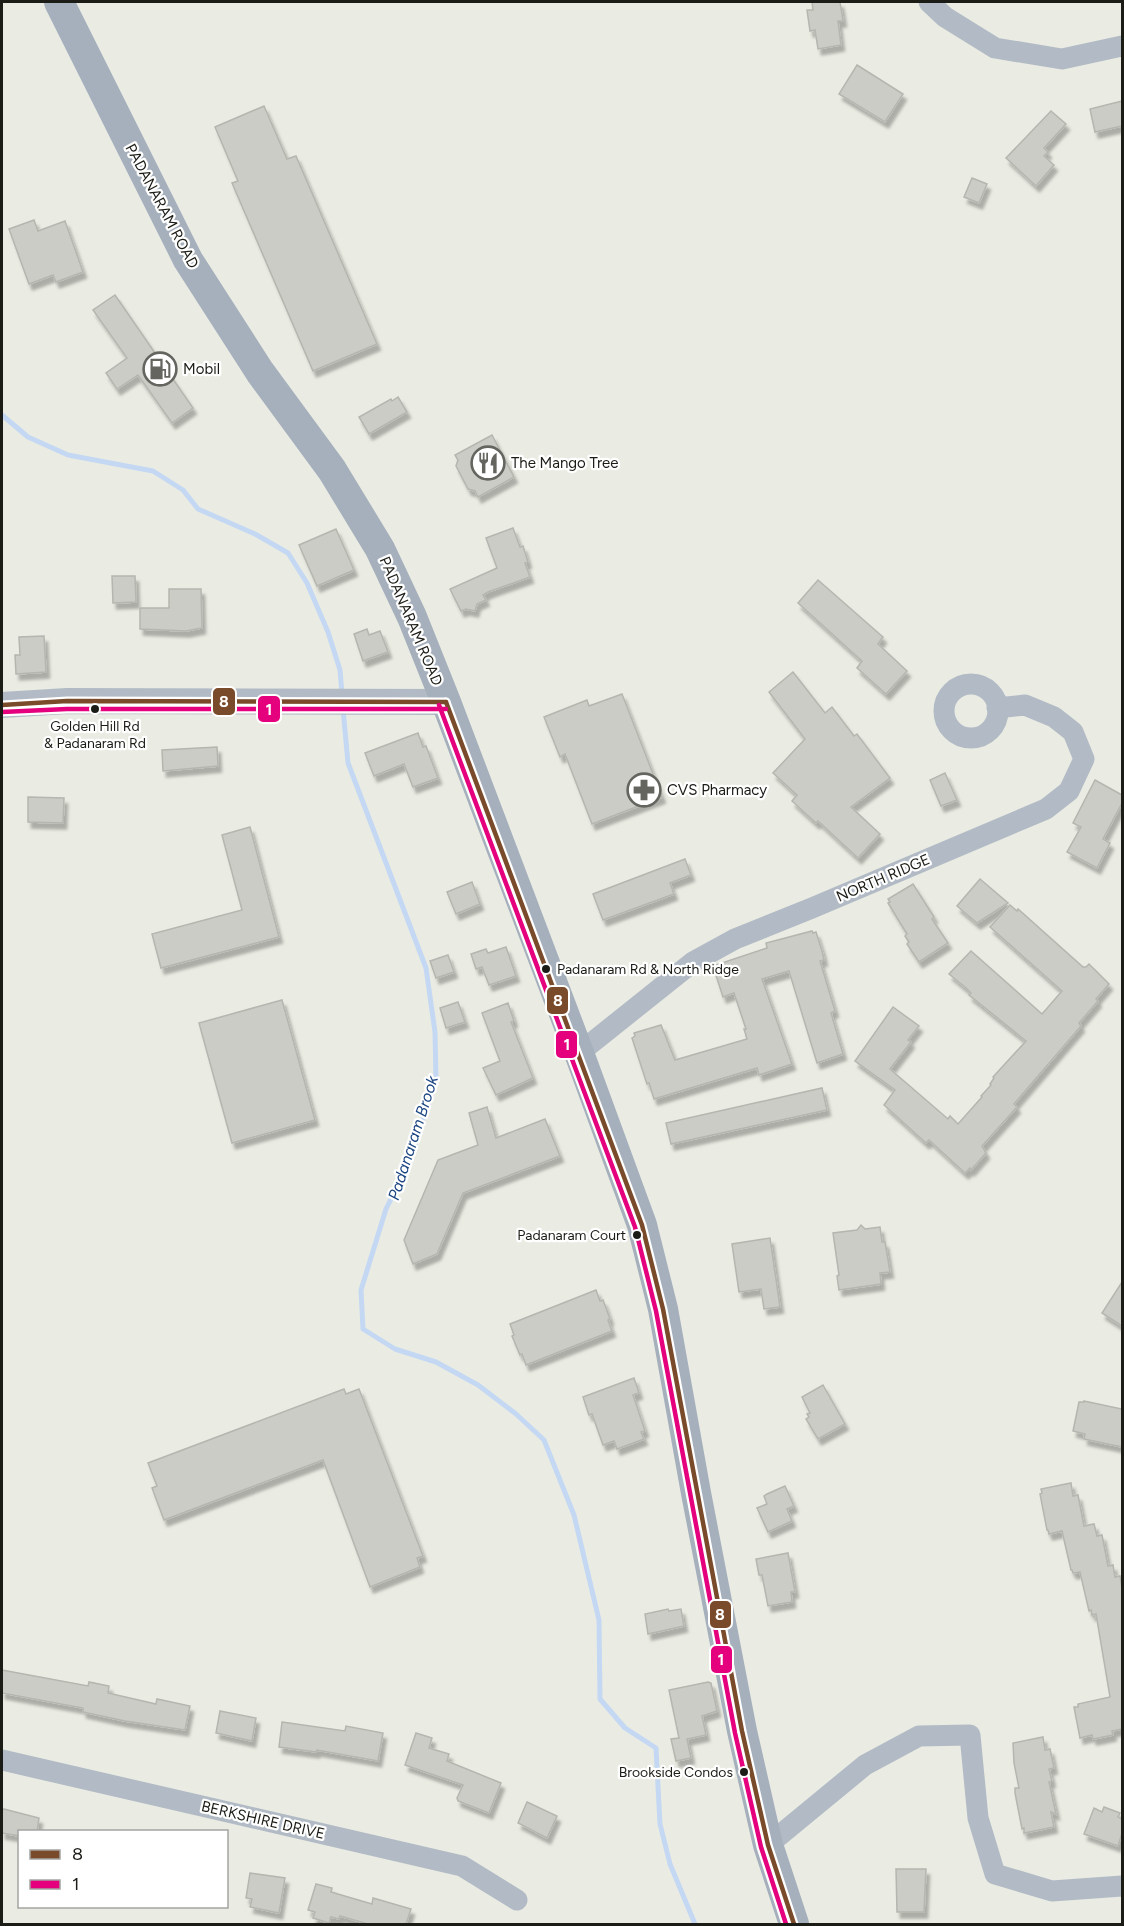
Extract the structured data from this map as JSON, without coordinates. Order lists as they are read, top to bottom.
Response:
{
  "streets": {
    "main road": ["PADANARAM ROAD"],
    "street": ["NORTH RIDGE", "BERKSHIRE DRIVE"]
  },
  "crossings": [
    ["PADANARAM ROAD", "NORTH RIDGE"]
  ],
  "water": ["Padanaram Brook"],
  "places": {
    "fuel station": ["Mobil"],
    "restaurant": ["The Mango Tree"],
    "other": [
      "Golden Hill Rd & Padanaram Rd",
      "Padanaram Rd & North Ridge",
      "Padanaram Court",
      "Brookside Condos"
    ],
    "pharmacy": ["CVS Pharmacy"]
  },
  "lines": ["transit line 8", "transit line 1"],
  "legend": ["8", "1"]
}
